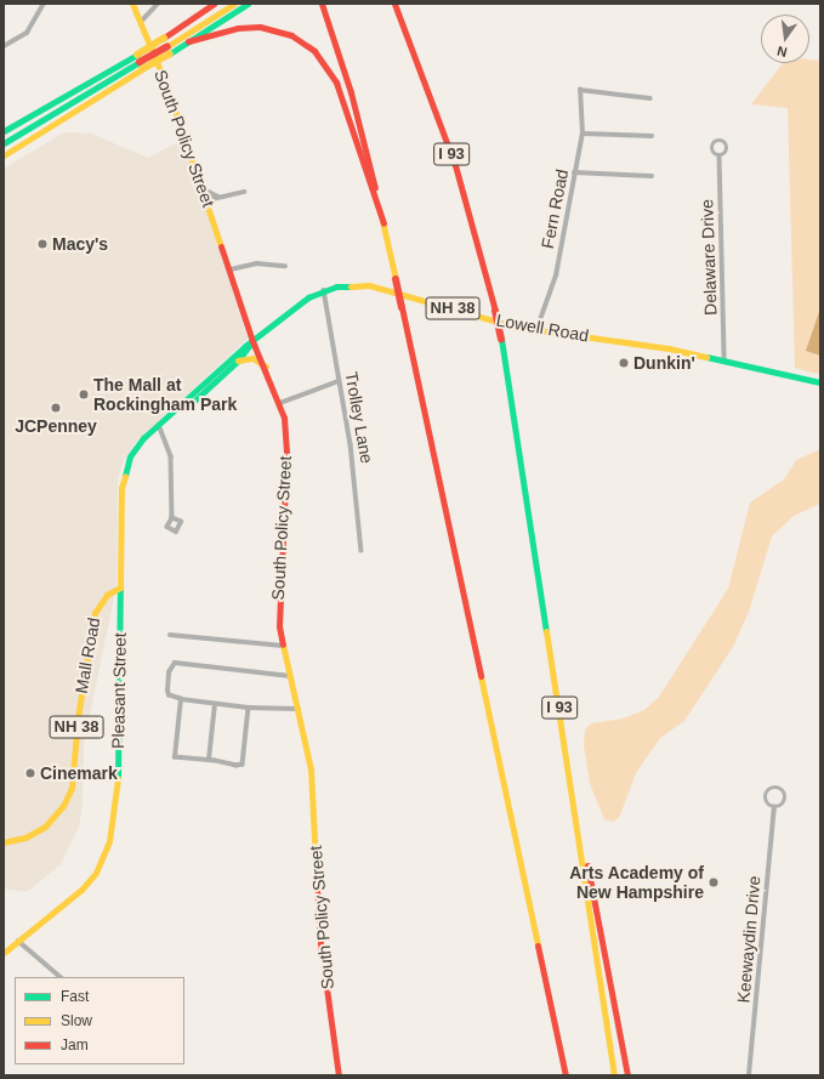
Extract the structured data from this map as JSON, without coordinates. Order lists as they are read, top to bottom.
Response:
{
  "streets": {
    "main road": [
      "South Policy Street",
      "I 93",
      "NH 38",
      "Lowell Road",
      "Mall Road",
      "Pleasant Street"
    ],
    "street": [
      "Fern Road",
      "Delaware Drive",
      "Trolley Lane",
      "Keewaydin Drive"
    ]
  },
  "crossings": [
    ["South Policy Street", "Lowell Road"],
    ["South Policy Street", "Pleasant Street"],
    ["Fern Road", "Lowell Road"],
    ["Delaware Drive", "Lowell Road"],
    ["Lowell Road", "Trolley Lane"],
    ["Lowell Road", "Pleasant Street"],
    ["Mall Road", "Pleasant Street"]
  ],
  "places": [
    "Macy's",
    "Dunkin'",
    "The Mall at Rockingham Park",
    "JCPenney",
    "Cinemark",
    "Arts Academy of New Hampshire"
  ],
  "legend": ["Fast", "Slow", "Jam"],
  "north": "bottom"
}
